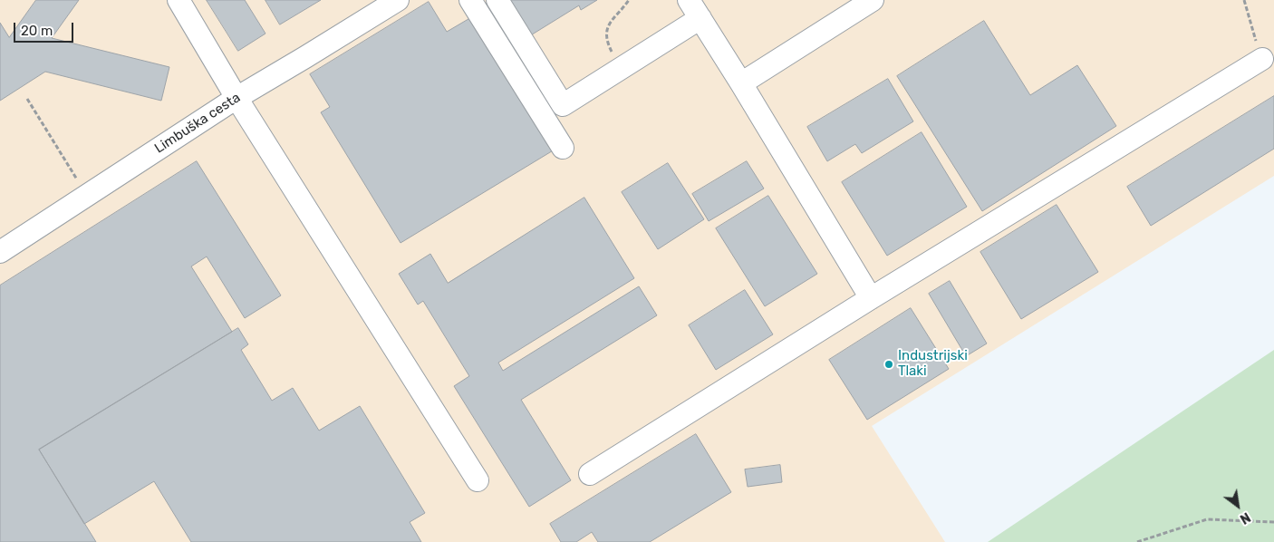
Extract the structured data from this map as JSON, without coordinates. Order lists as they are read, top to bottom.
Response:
{
  "streets": {
    "street": ["Limbuška cesta"]
  },
  "places": ["Industrijski Tlaki"],
  "scale_bar": "20 m",
  "north": "bottom right"
}
